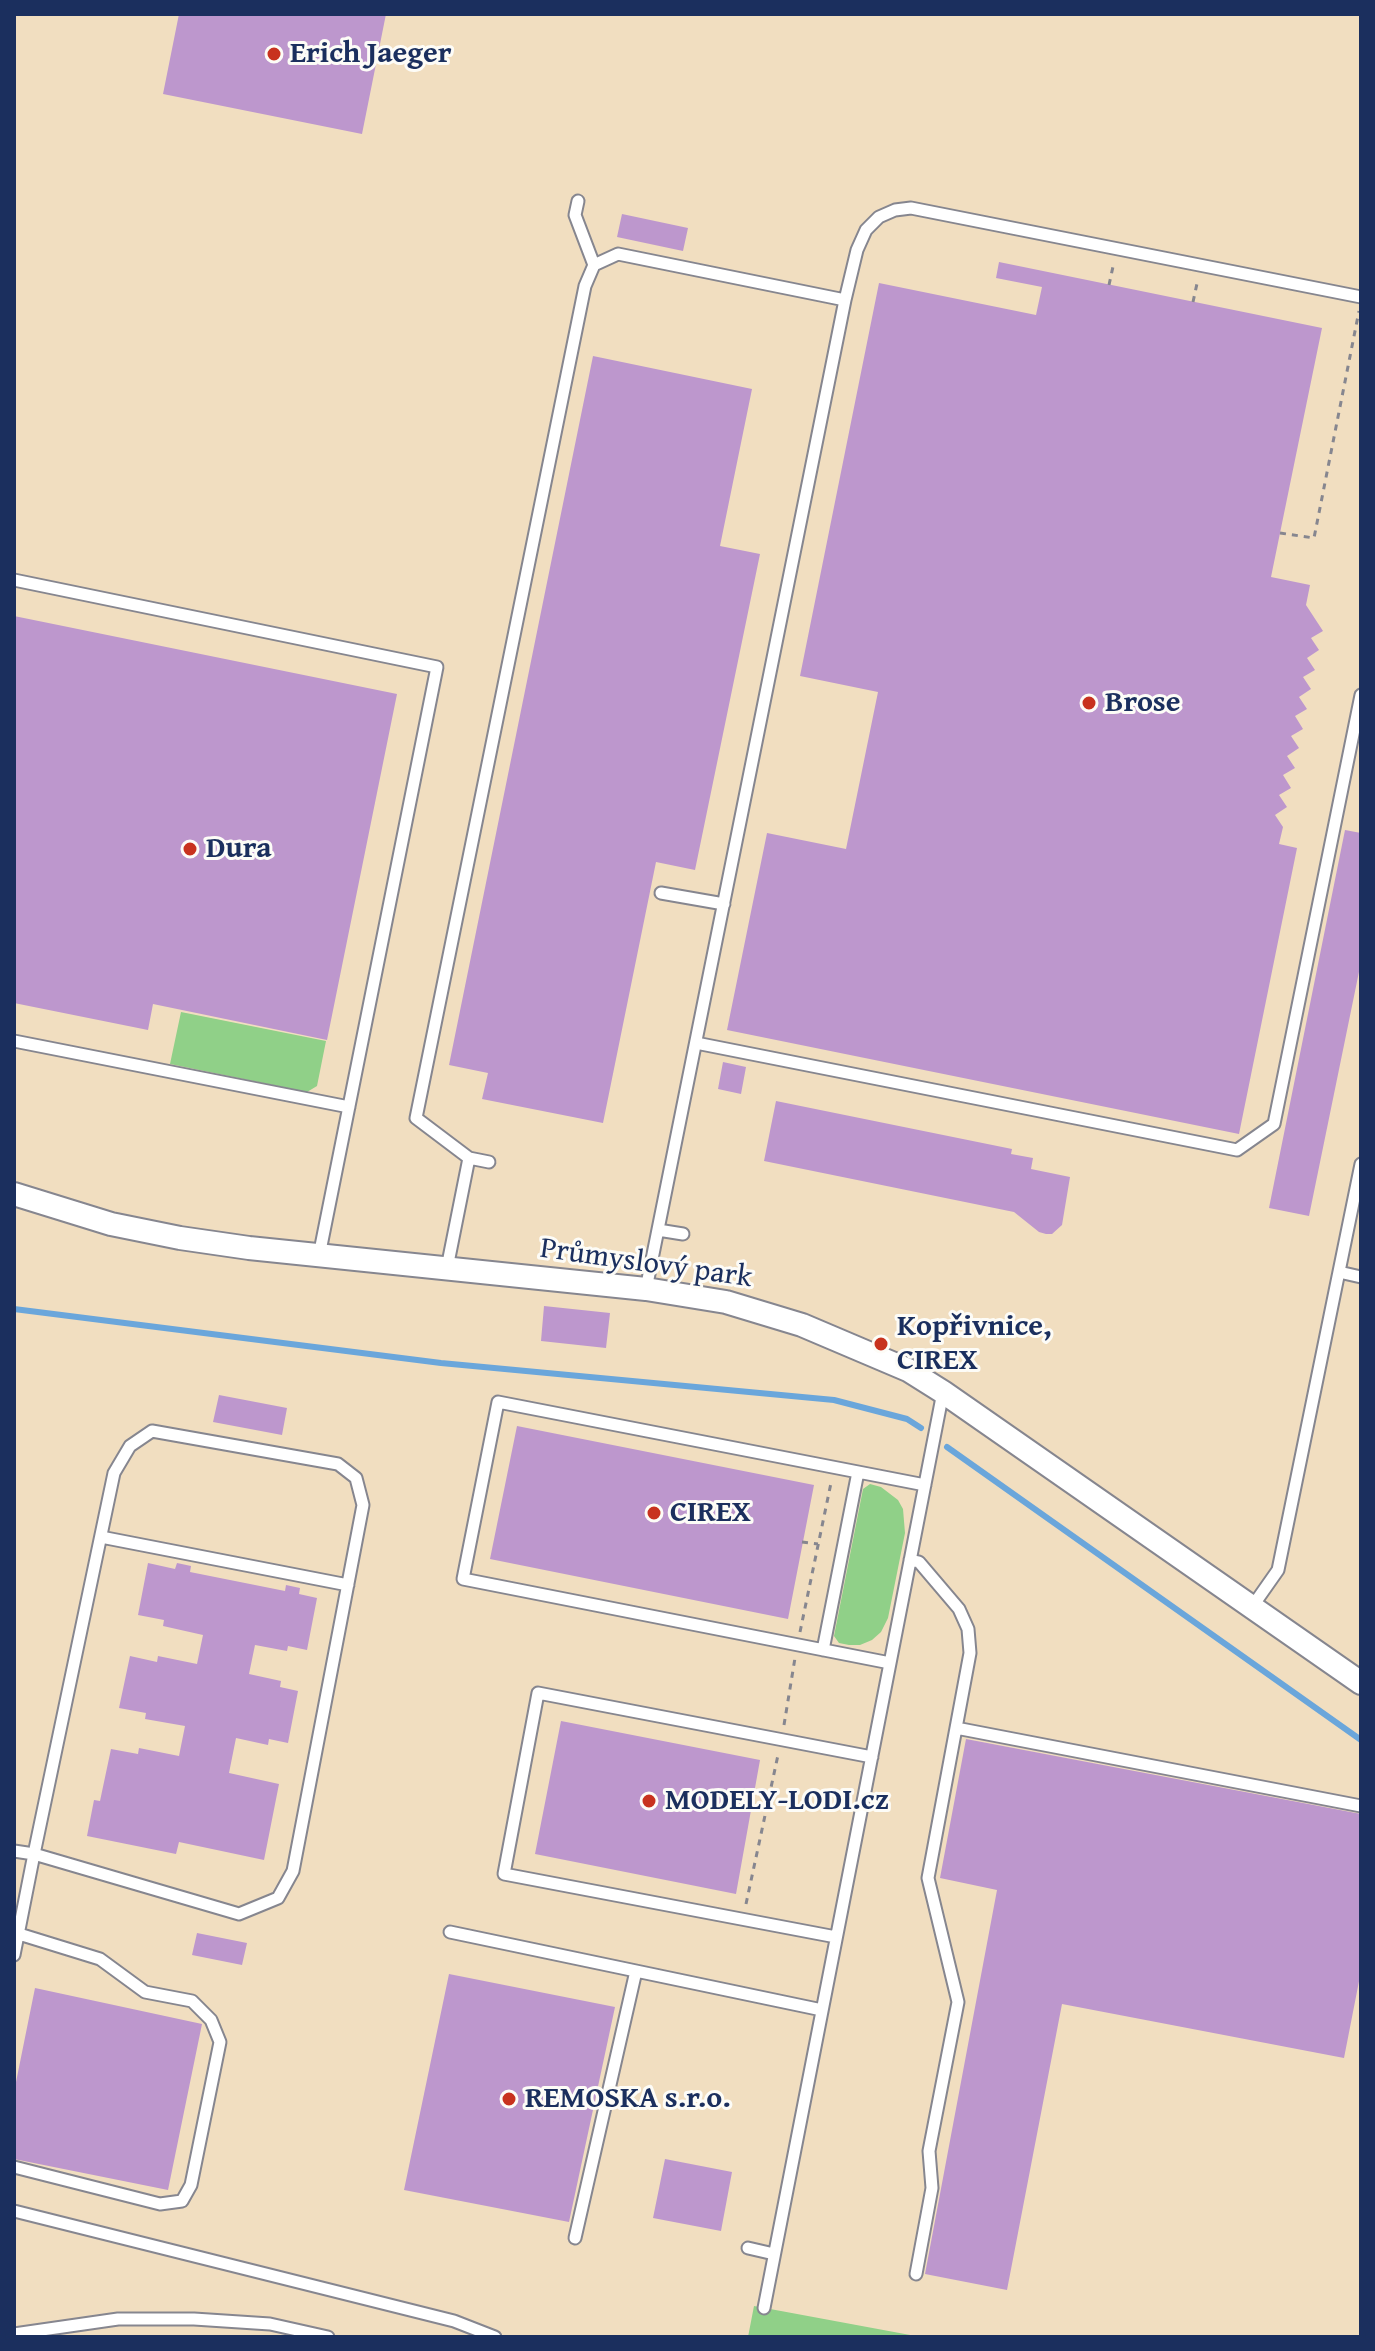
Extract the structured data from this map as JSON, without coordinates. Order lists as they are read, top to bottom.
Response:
{
  "streets": {
    "street": ["Průmyslový park"]
  },
  "places": [
    "Erich Jaeger",
    "Brose",
    "Dura",
    "Kopřivnice, CIREX",
    "CIREX",
    "MODELY-LODI.cz",
    "REMOSKA s.r.o."
  ]
}
